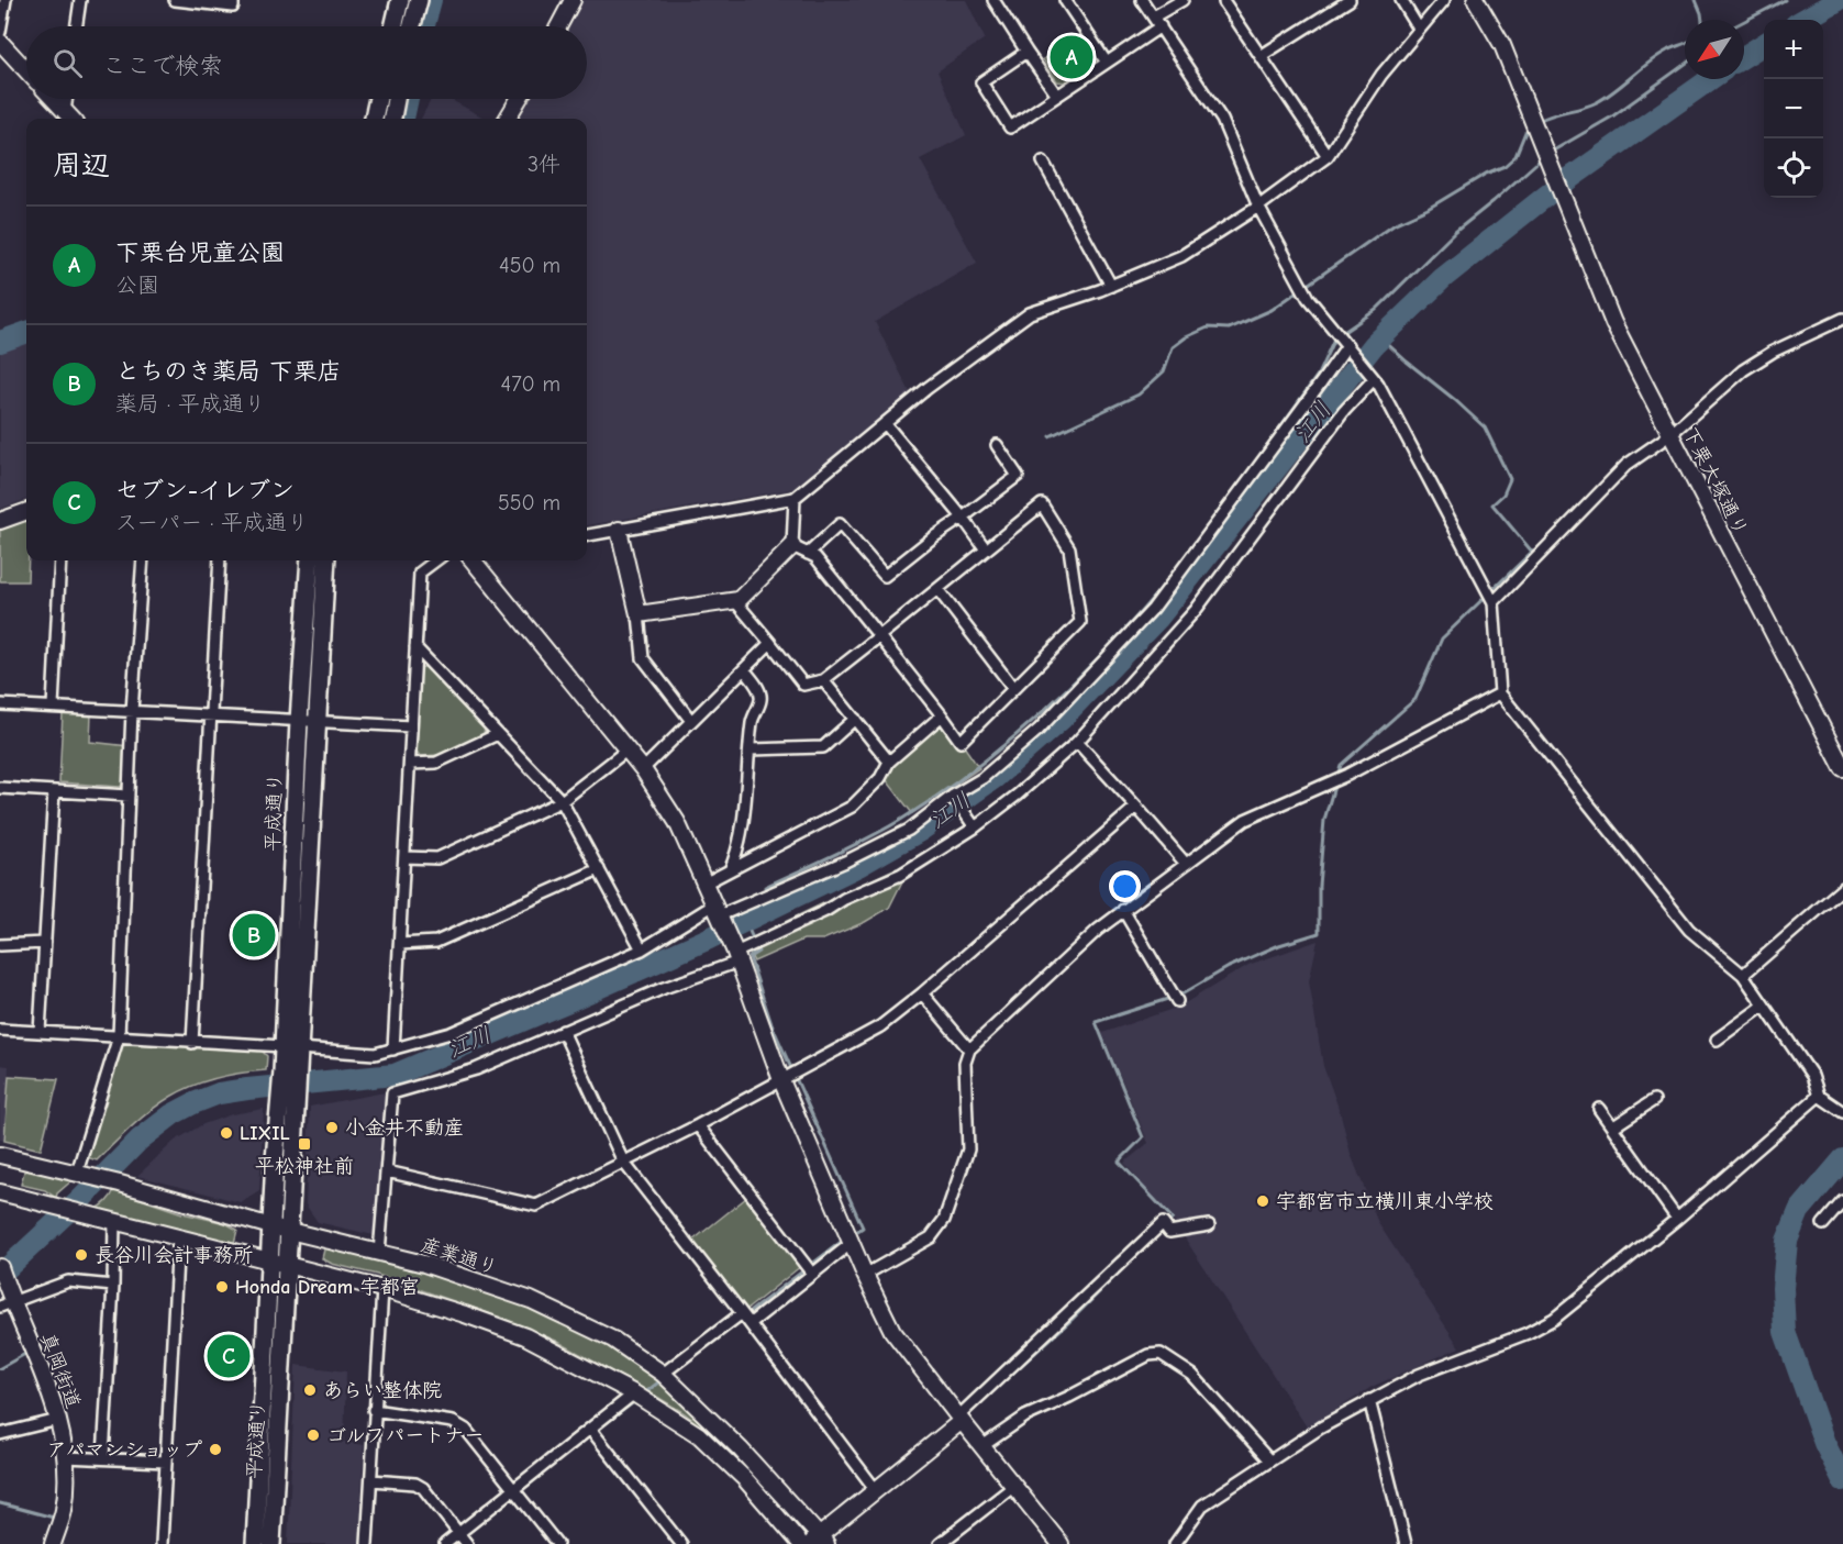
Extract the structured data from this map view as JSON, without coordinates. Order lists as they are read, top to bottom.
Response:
{
  "streets": {
    "main road": ["平成通り"],
    "street": ["下栗大塚通り", "産業通り", "真岡街道"]
  },
  "crossings": [
    ["平成通り", "産業通り"]
  ],
  "water": ["江川"],
  "places": {
    "other": [
      "小金井不動産",
      "LIXIL",
      "宇都宮市立横川東小学校",
      "長谷川会計事務所",
      "Honda Dream 宇都宮",
      "あらい整体院",
      "ゴルフパートナー",
      "アパマンショップ"
    ],
    "transit": ["平松神社前"]
  },
  "north": "bottom left",
  "page": {
    "map_buttons": ["+", "−"],
    "search": "ここで検索",
    "pins": ["A", "B", "C"],
    "heading": ["周辺", "3件"],
    "list": [
      {
        "mark": "A",
        "name": "下栗台児童公園",
        "note": "公園",
        "value": "450 m"
      },
      {
        "mark": "B",
        "name": "とちのき薬局 下栗店",
        "note": "薬局 · 平成通り",
        "value": "470 m"
      },
      {
        "mark": "C",
        "name": "セブン-イレブン",
        "note": "スーパー · 平成通り",
        "value": "550 m"
      }
    ]
  }
}
